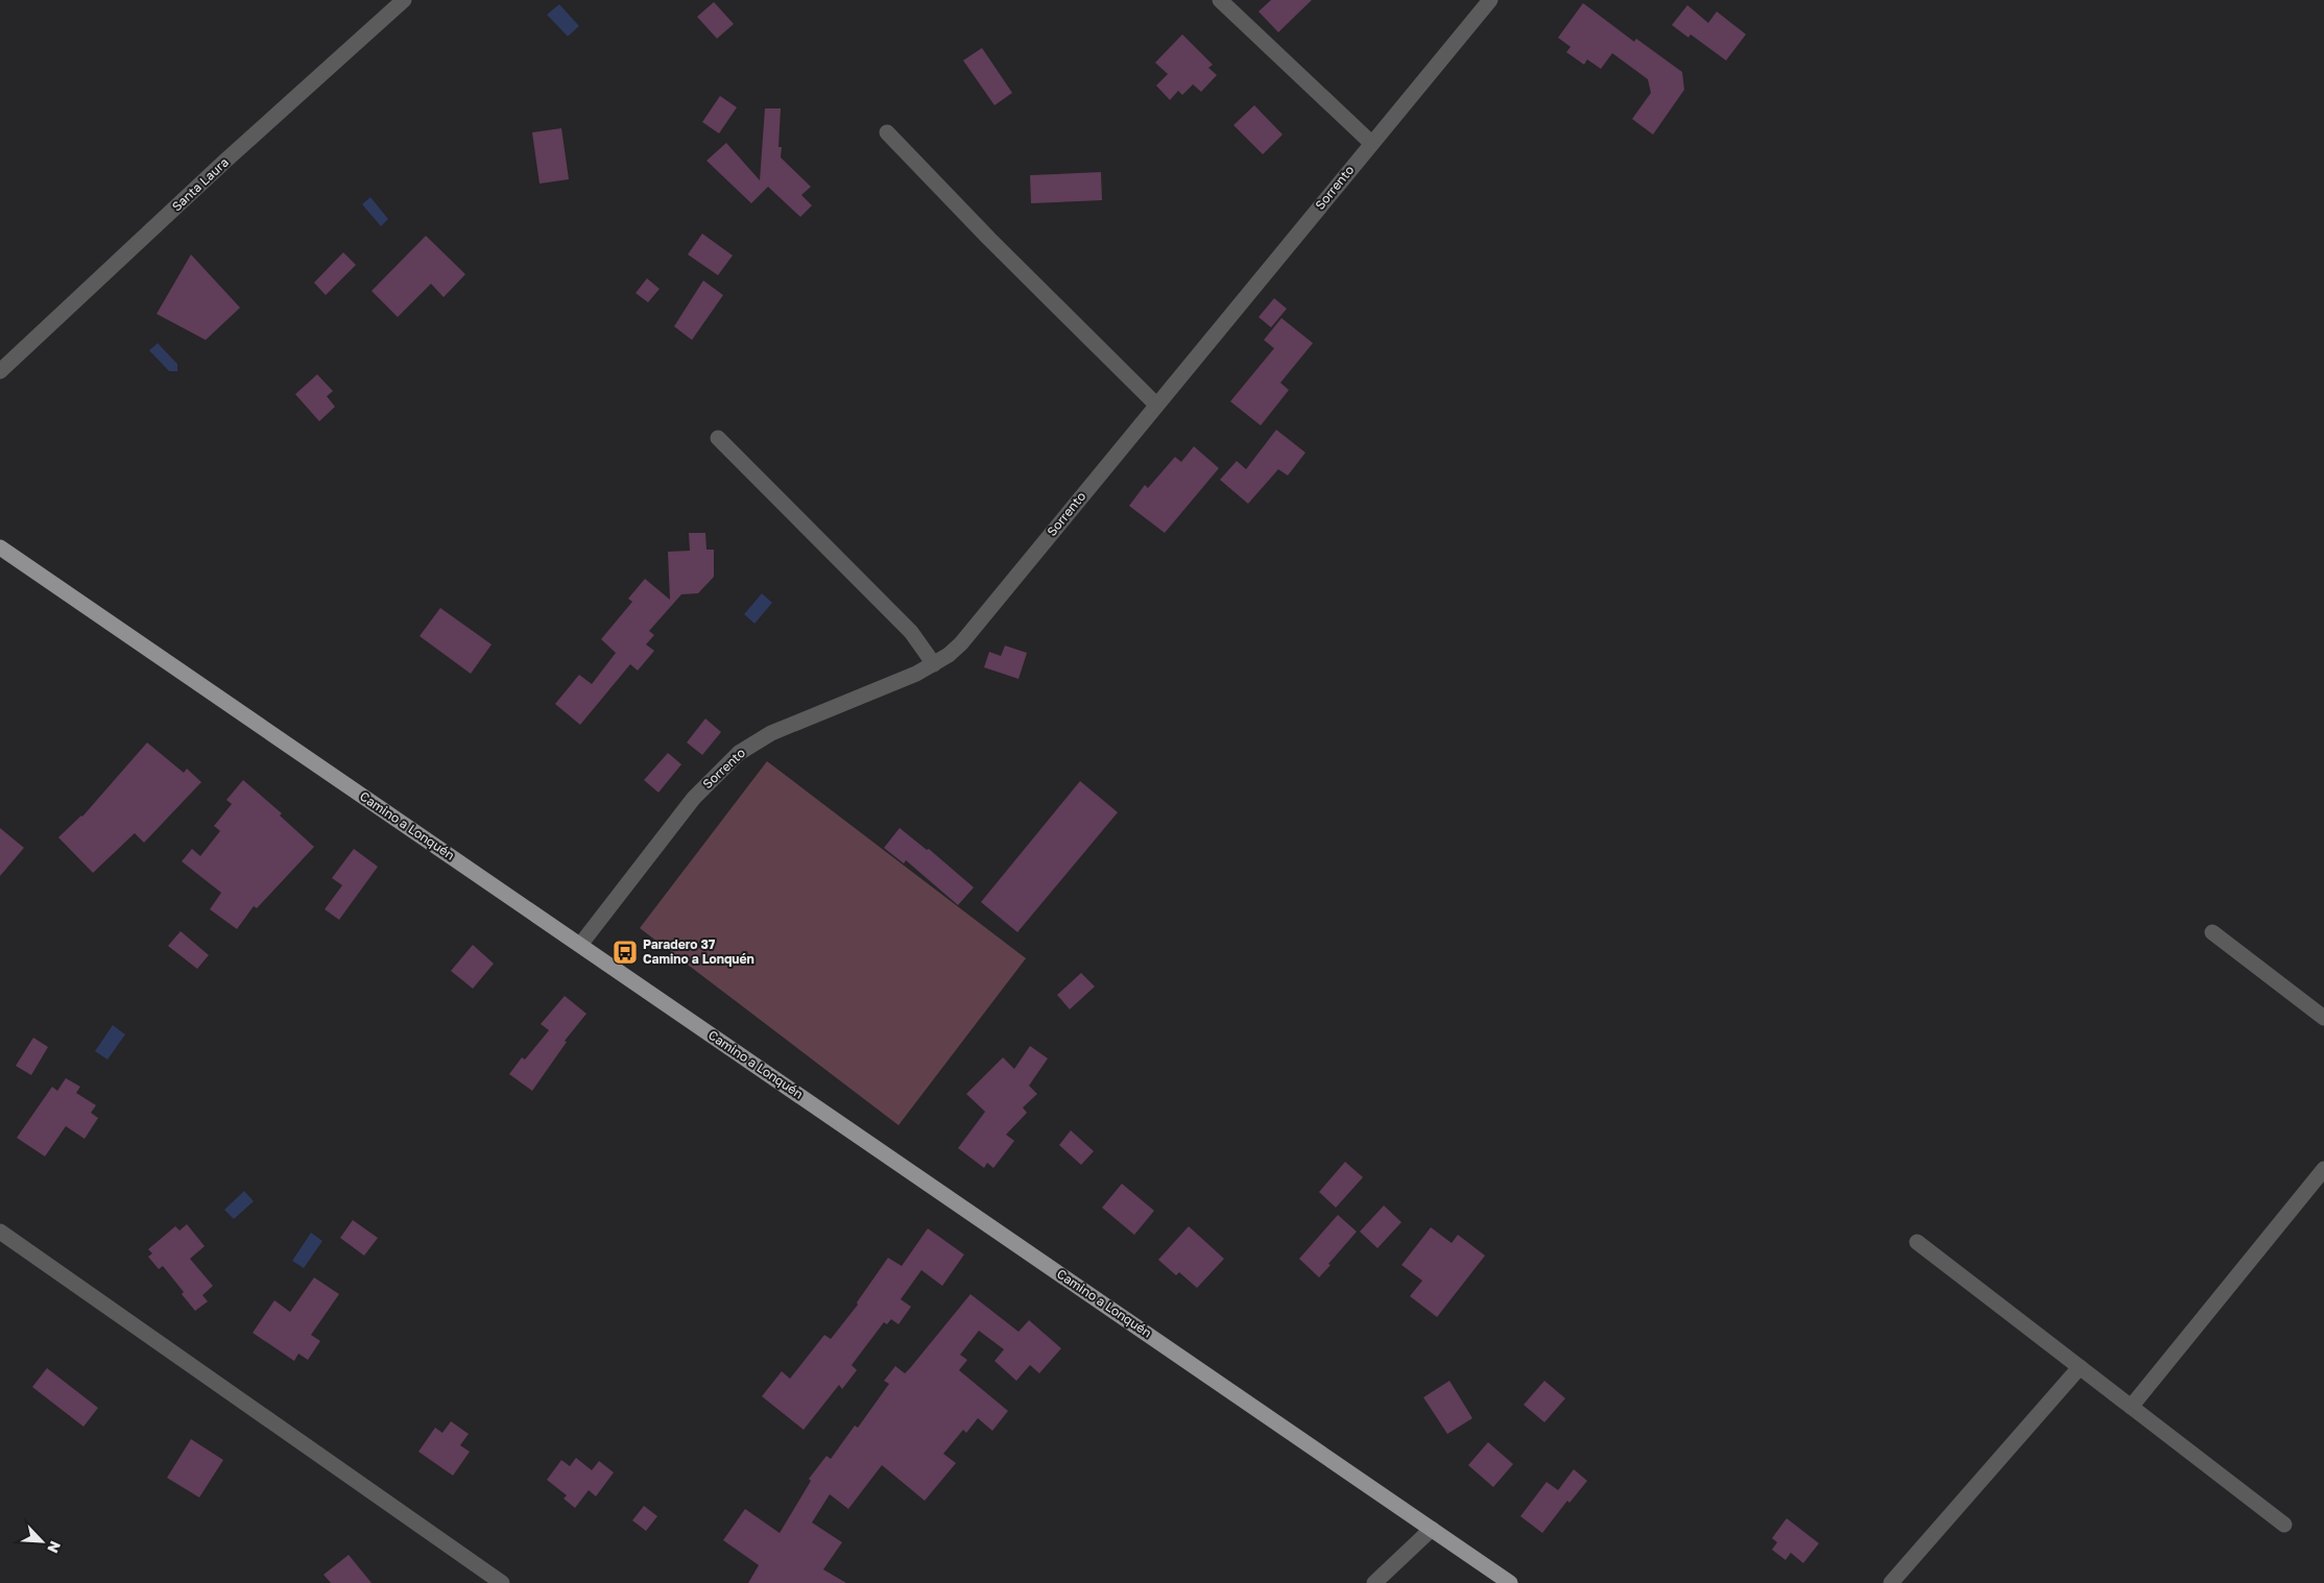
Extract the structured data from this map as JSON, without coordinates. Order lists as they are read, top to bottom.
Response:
{
  "streets": {
    "main road": ["Camino a Lonquén"],
    "street": ["Santa Laura", "Sorrento"]
  },
  "crossings": [
    ["Sorrento", "Camino a Lonquén"]
  ],
  "places": {
    "bus stop": ["Paradero 37 Camino a Lonquén"]
  },
  "north": "bottom right"
}
